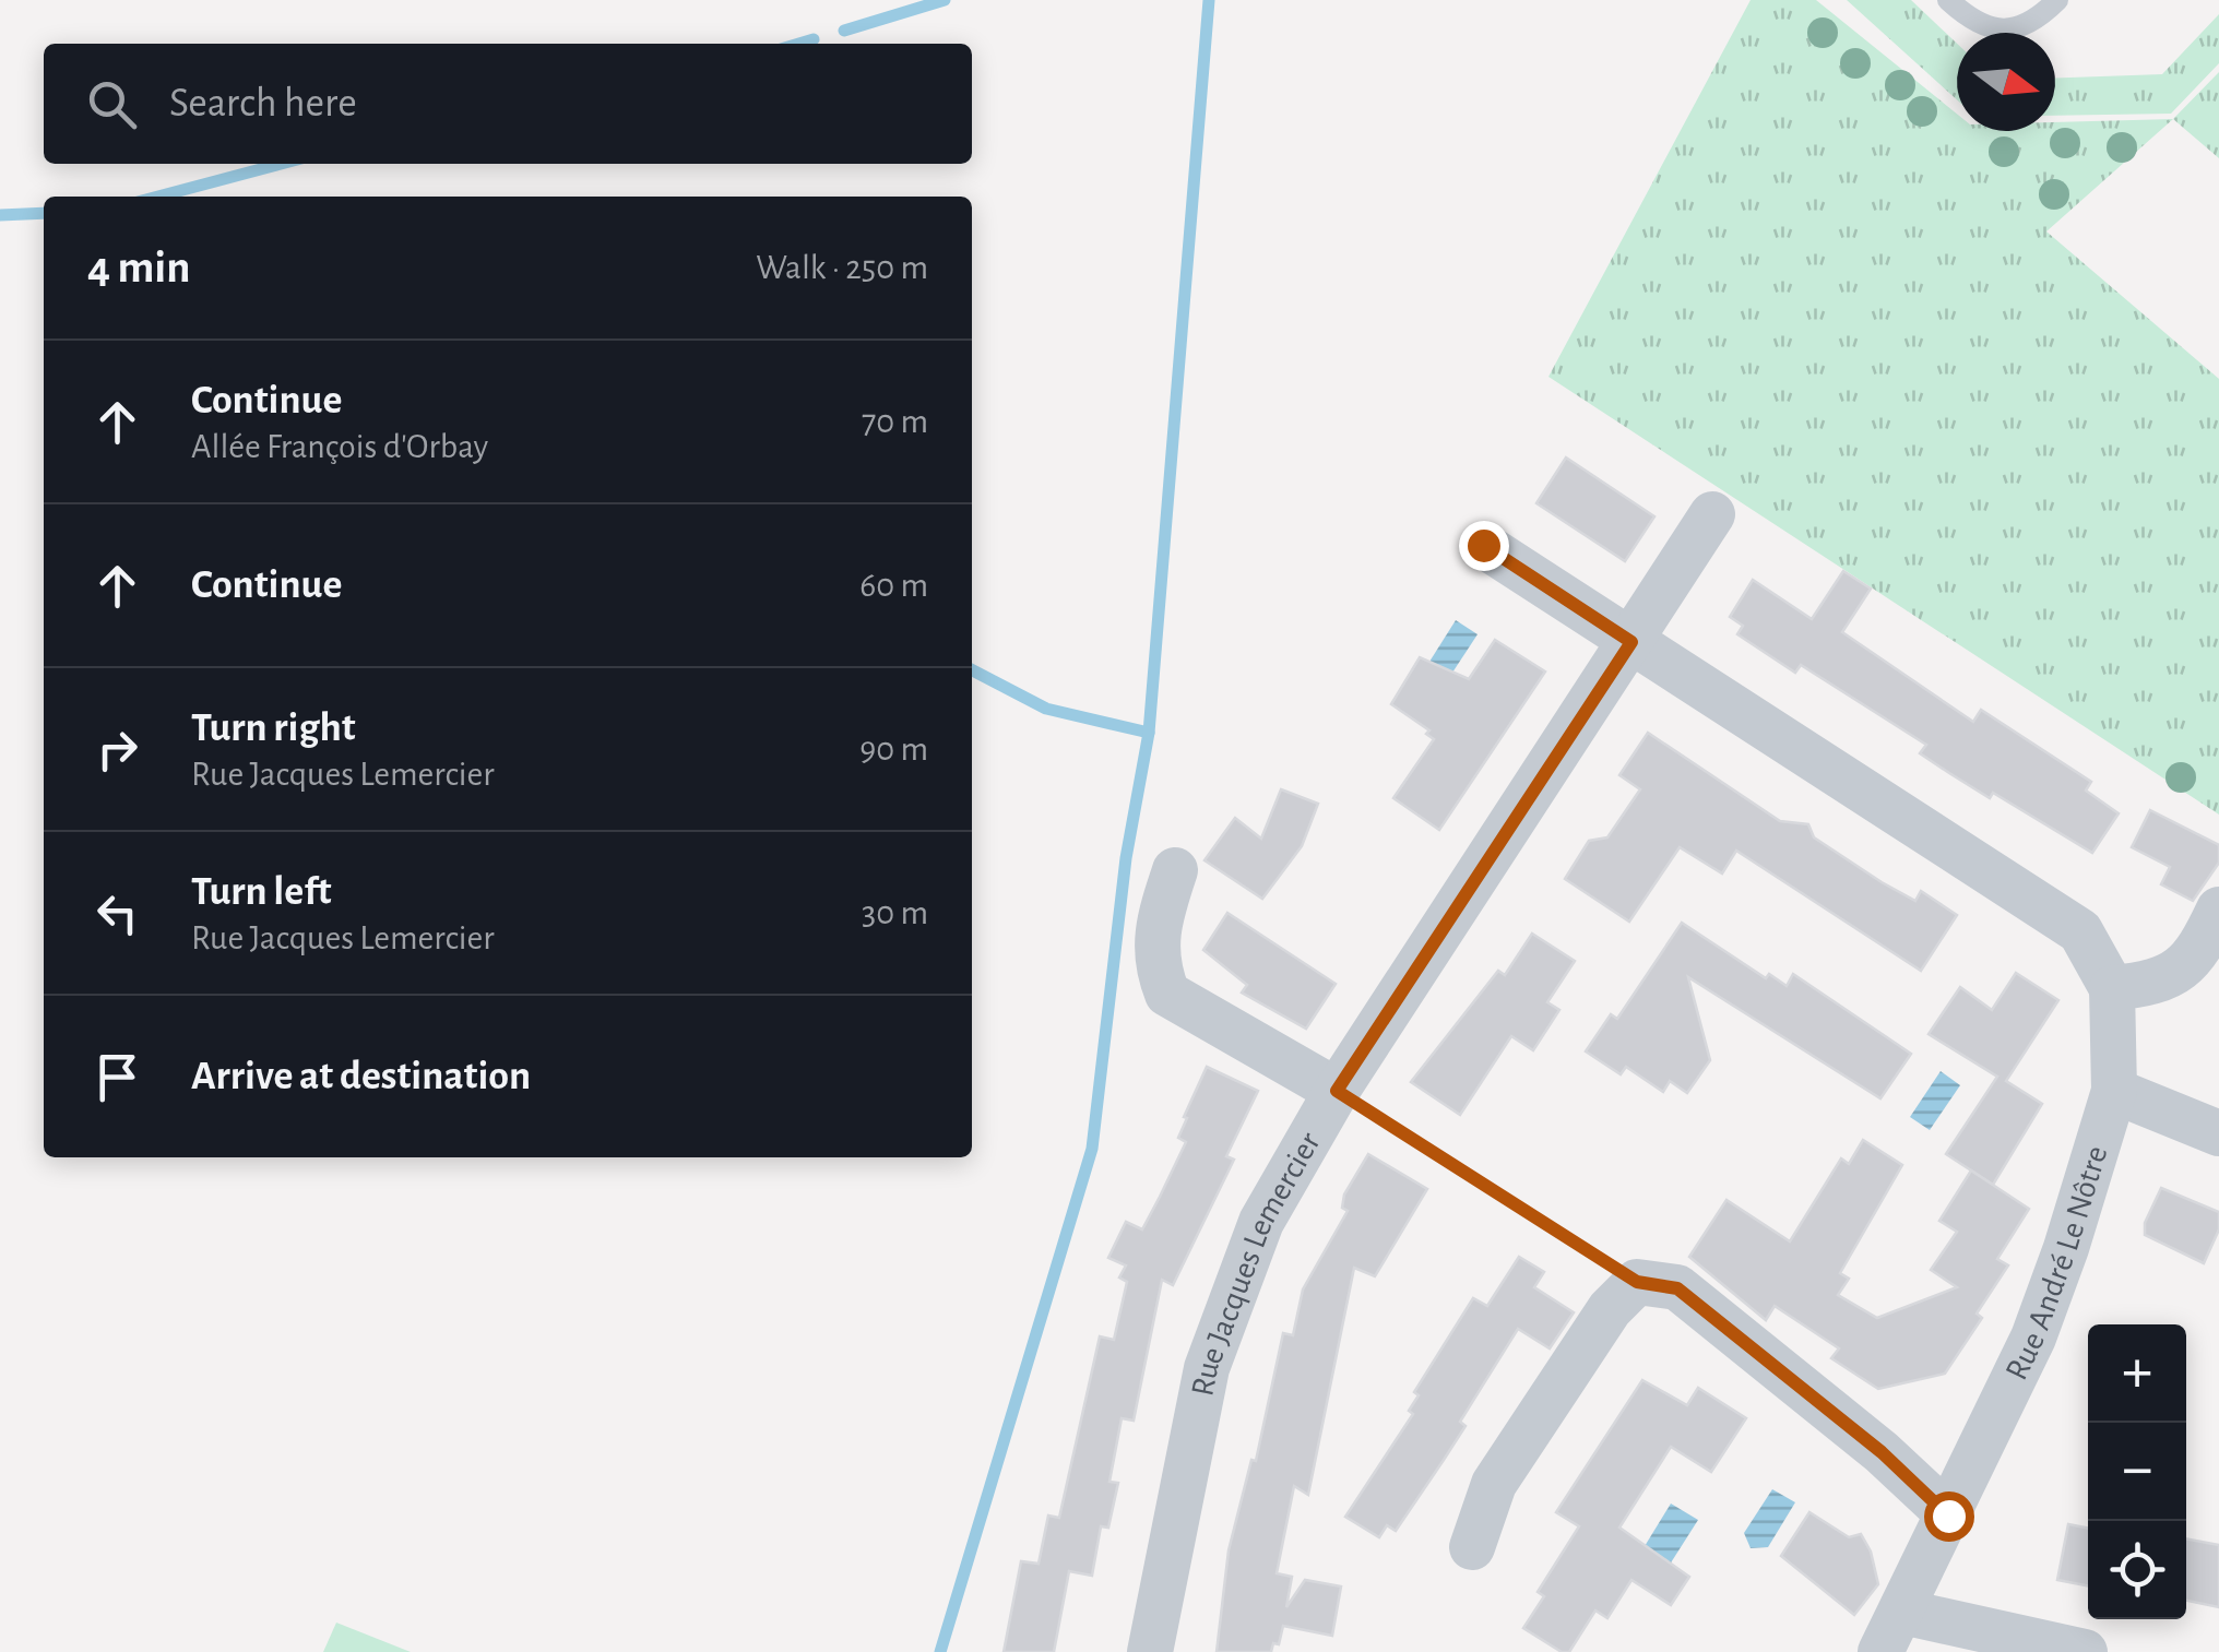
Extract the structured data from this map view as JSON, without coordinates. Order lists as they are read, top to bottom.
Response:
{
  "streets": {
    "street": ["Rue André Le Nôtre", "Rue Jacques Lemercier"]
  },
  "north": "right",
  "page": {
    "search": "Search here",
    "heading": ["4 min", "Walk · 250 m"],
    "list": [
      ["Continue", "Allée François d'Orbay", "70 m"],
      ["Continue", "60 m"],
      ["Turn right", "Rue Jacques Lemercier", "90 m"],
      ["Turn left", "Rue Jacques Lemercier", "30 m"],
      "Arrive at destination"
    ],
    "map_buttons": ["+", "−"]
  }
}
